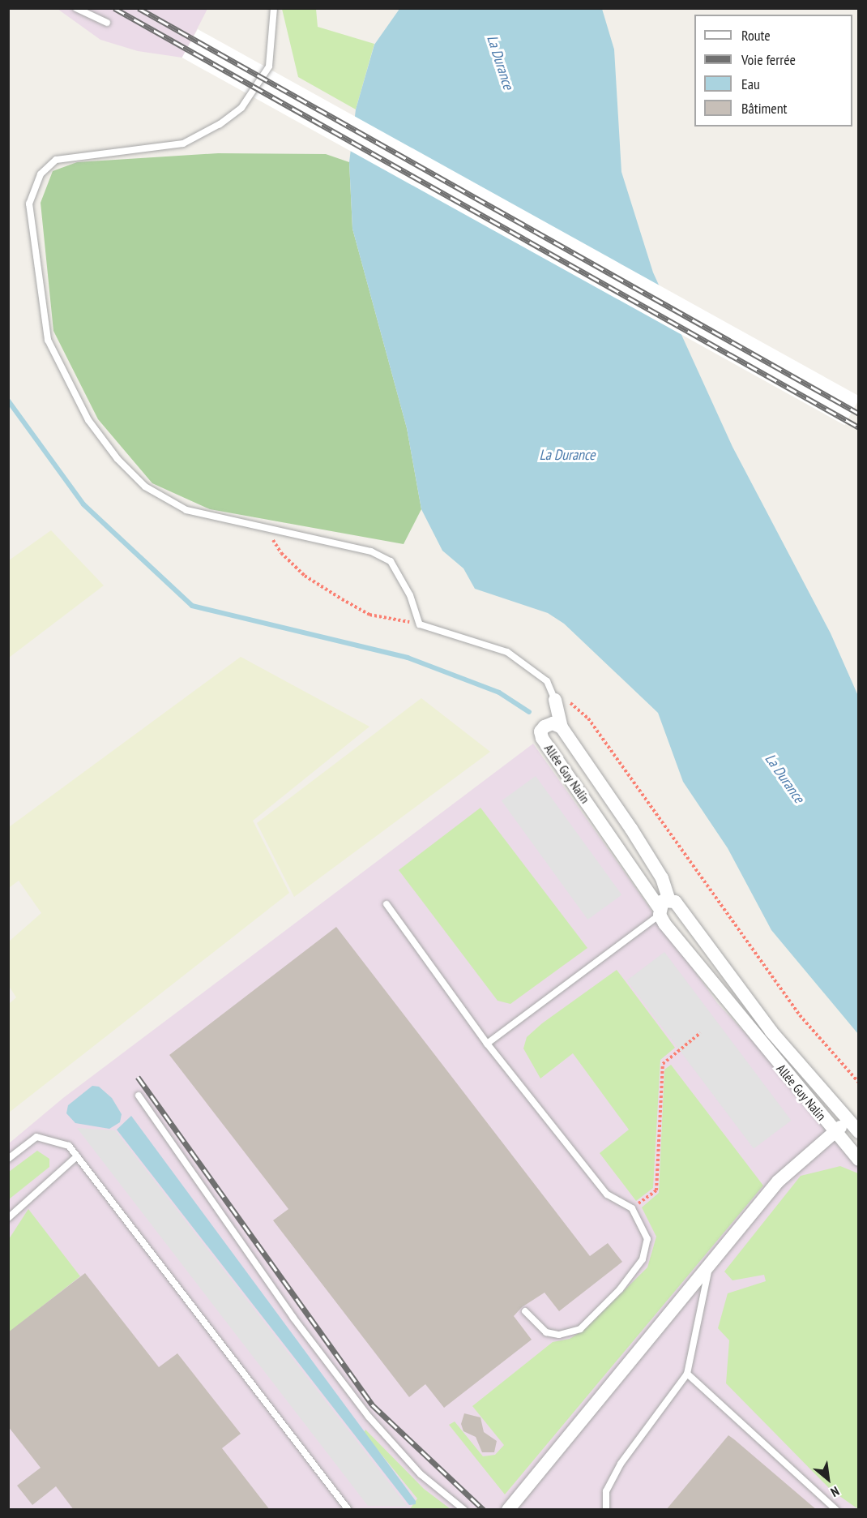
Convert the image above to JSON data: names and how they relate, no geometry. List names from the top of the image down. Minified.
{"streets":{"street":["Allée Guy Nalin"]},"water":["La Durance"],"legend":["Route","Voie ferrée","Eau","Bâtiment"],"north":"bottom right"}
